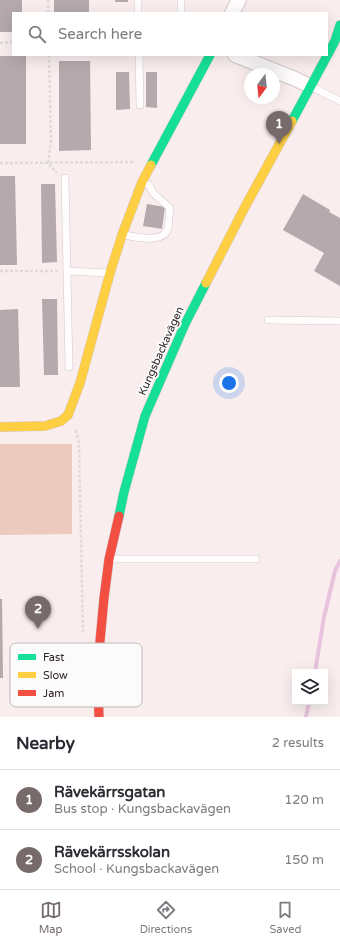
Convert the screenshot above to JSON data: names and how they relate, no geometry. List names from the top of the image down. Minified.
{"streets":{"street":["Kungsbackavägen"]},"legend":["Fast","Slow","Jam"],"north":"bottom","page":{"search":"Search here","pins":["1","2"],"heading":["Nearby","2 results"],"list":[{"mark":"1","name":"Rävekärrsgatan","note":"Bus stop · Kungsbackavägen","value":"120 m"},{"mark":"2","name":"Rävekärrsskolan","note":"School · Kungsbackavägen","value":"150 m"}],"nav":["Map","Directions","Saved"]}}
